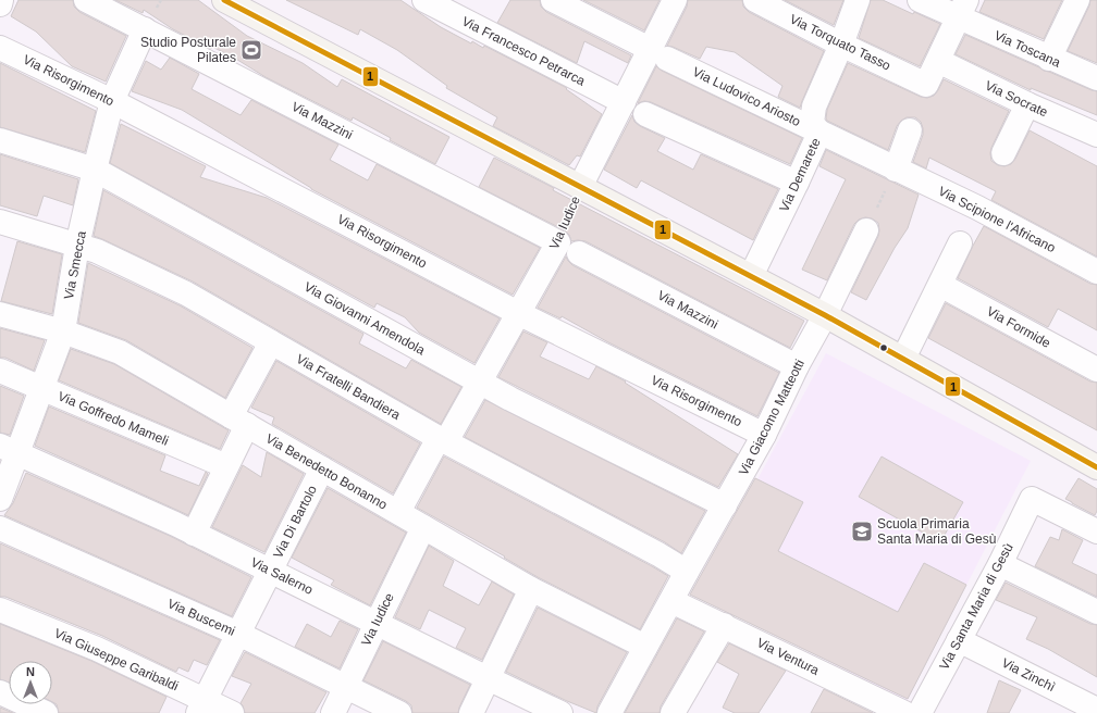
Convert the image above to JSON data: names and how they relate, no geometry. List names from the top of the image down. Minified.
{"streets":{"street":["Via Torquato Tasso","Via Toscana","Via Francesco Petrarca","Via Risorgimento","Via Ludovico Ariosto","Via Socrate","Via Mazzini","Via Demarete","Via Scipione l'Africano","Via Iudice","Via Smecca","Via Giovanni Amendola","Via Formide","Via Fratelli Bandiera","Via Giacomo Matteotti","Via Goffredo Mameli","Via Benedetto Bonanno","Via Di Bartolo","Via Salerno","Via Santa Maria di Gesù","Via Buscemi","Via Ventura","Via Giuseppe Garibaldi","Via Zinchì"]},"crossings":[["Via Torquato Tasso","Via Socrate"],["Via Torquato Tasso","Via Demarete"],["Via Francesco Petrarca","Via Iudice"],["Via Risorgimento","Via Iudice"],["Via Risorgimento","Via Smecca"],["Via Risorgimento","Via Giacomo Matteotti"],["Via Ludovico Ariosto","Via Demarete"],["Via Ludovico Ariosto","Via Scipione l'Africano"],["Via Ludovico Ariosto","Via Iudice"],["Via Mazzini","Via Iudice"],["Via Mazzini","Via Smecca"],["Via Mazzini","Via Giacomo Matteotti"],["Via Iudice","Via Giovanni Amendola"],["Via Iudice","Via Fratelli Bandiera"],["Via Iudice","Via Benedetto Bonanno"],["Via Iudice","Via Salerno"],["Via Iudice","Via Buscemi"],["Via Smecca","Via Giovanni Amendola"],["Via Smecca","Via Fratelli Bandiera"],["Via Smecca","Via Goffredo Mameli"],["Via Smecca","Via Benedetto Bonanno"],["Via Smecca","Via Salerno"],["Via Giovanni Amendola","Via Giacomo Matteotti"],["Via Fratelli Bandiera","Via Giacomo Matteotti"],["Via Giacomo Matteotti","Via Ventura"],["Via Benedetto Bonanno","Via Di Bartolo"],["Via Di Bartolo","Via Salerno"],["Via Di Bartolo","Via Buscemi"],["Via Di Bartolo","Via Giuseppe Garibaldi"],["Via Santa Maria di Gesù","Via Zinchì"]],"places":{"sports":["Studio Posturale Pilates"],"school or university":["Scuola Primaria Santa Maria di Gesù"]},"lines":["transit line 1"],"north":"top"}
